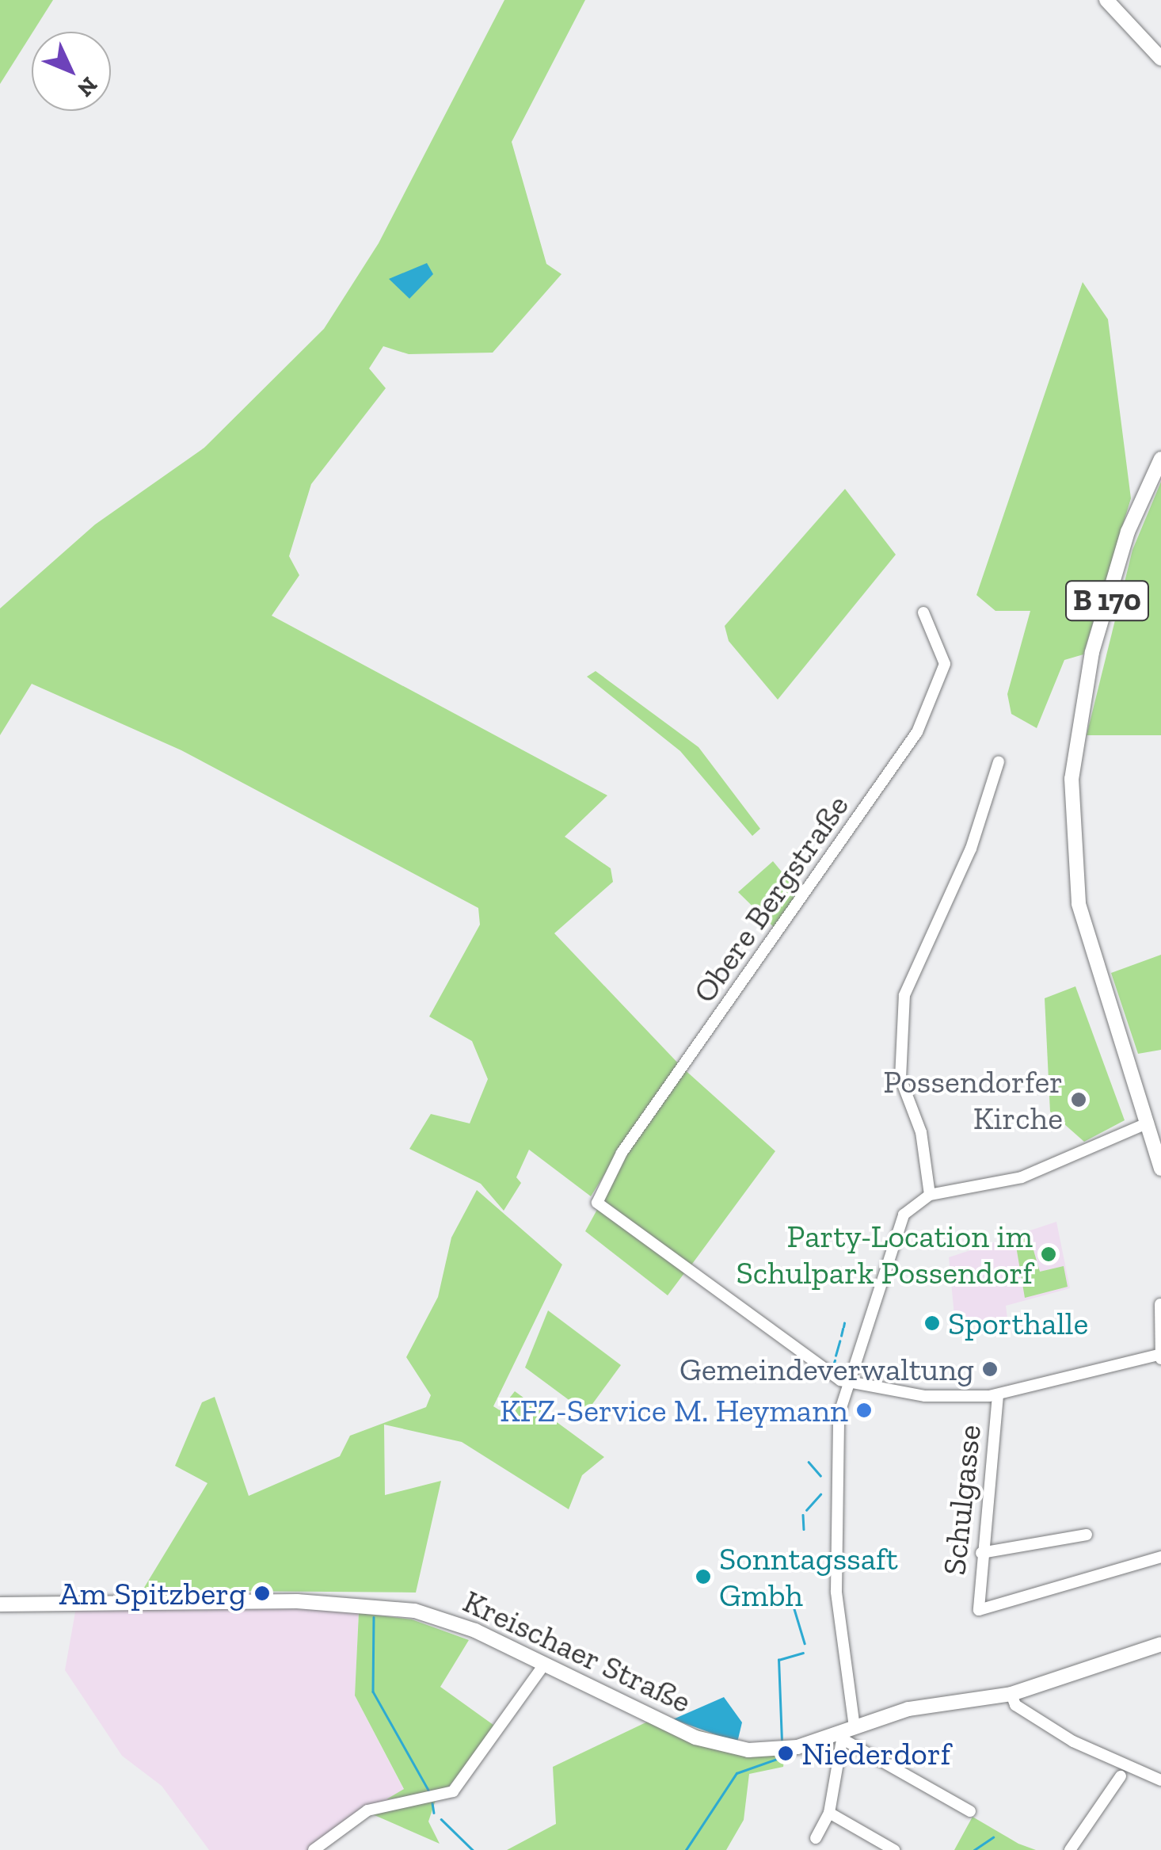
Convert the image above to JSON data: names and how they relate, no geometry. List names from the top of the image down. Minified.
{"streets":{"main road":["B 170","Kreischaer Straße"],"street":["Obere Bergstraße","Schulgasse"]},"places":["Possendorfer Kirche","Party-Location im Schulpark Possendorf","Sporthalle","Gemeindeverwaltung","KFZ-Service M. Heymann","Sonntagssaft Gmbh","Am Spitzberg","Niederdorf"],"north":"bottom right"}
